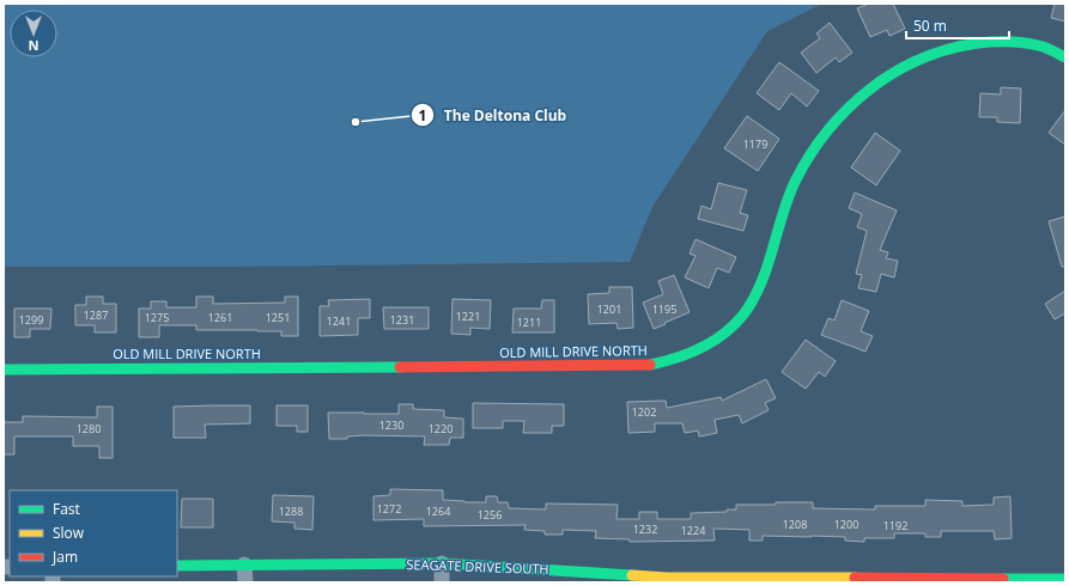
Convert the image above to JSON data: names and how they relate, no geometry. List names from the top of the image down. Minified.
{"streets":{"street":["OLD MILL DRIVE NORTH","SEAGATE DRIVE SOUTH"]},"places":["The Deltona Club"],"house_numbers":["1179","1201","1195","1287","1221","1275","1261","1251","1299","1231","1241","1211","1202","1230","1280","1220","1272","1288","1264","1256","1208","1200","1192","1232","1224"],"legend":["Fast","Slow","Jam"],"scale_bar":"50 m","north":"bottom"}
